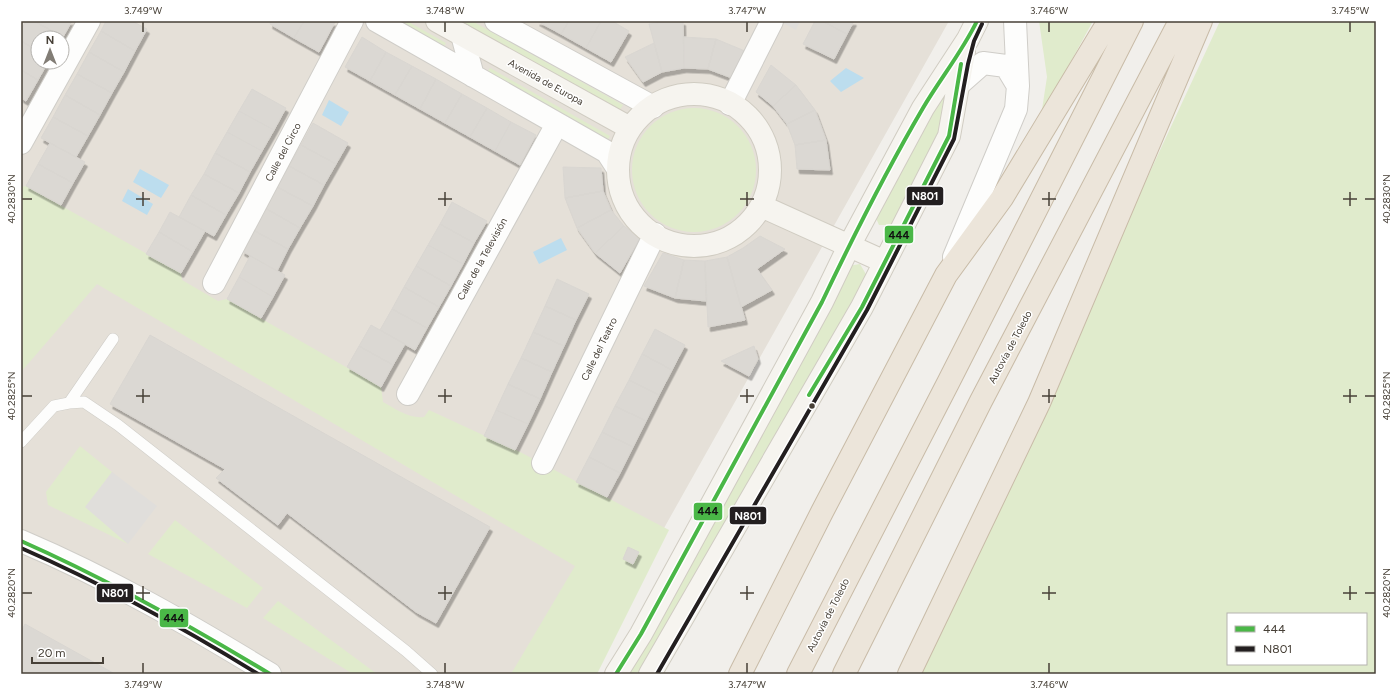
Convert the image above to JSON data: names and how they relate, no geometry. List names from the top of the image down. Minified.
{"streets":{"highway":["Autovía de Toledo"],"street":["Avenida de Europa","Calle del Circo","Calle de la Televisión","Calle del Teatro"]},"lines":["transit line 444","transit line N801"],"legend":["444","N801"],"scale_bar":"20 m","north":"top","coordinates":["3.749°W","3.748°W","3.747°W","3.746°W","3.745°W","40.2830°N","40.2825°N","40.2820°N"]}
